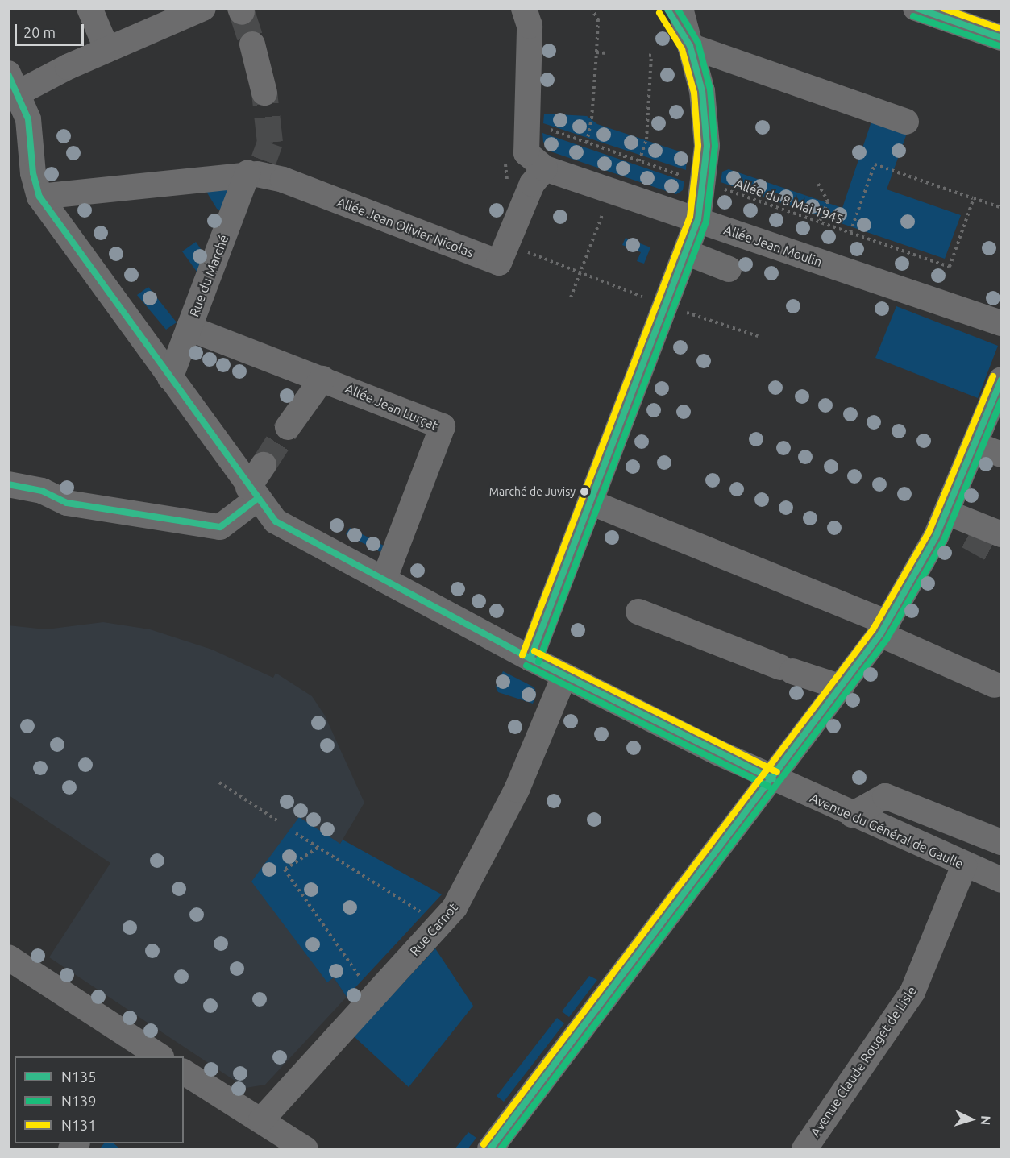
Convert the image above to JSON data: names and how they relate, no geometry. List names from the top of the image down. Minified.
{"streets":{"street":["Allée Jean Olivier Nicolas","Allée Jean Moulin","Rue du Marché","Allée Jean Lurçat","Avenue du Général de Gaulle","Rue Carnot","Avenue Claude Rouget de Lisle"],"path":["Allée du 8 Mai 1945"]},"crossings":[["Allée Jean Olivier Nicolas","Allée Jean Moulin"],["Allée Jean Olivier Nicolas","Rue du Marché"],["Allée Jean Olivier Nicolas","Avenue du Général de Gaulle"],["Rue du Marché","Allée Jean Lurçat"],["Rue du Marché","Avenue du Général de Gaulle"],["Allée Jean Lurçat","Avenue du Général de Gaulle"],["Avenue du Général de Gaulle","Rue Carnot"],["Avenue du Général de Gaulle","Avenue Claude Rouget de Lisle"]],"places":["Marché de Juvisy"],"lines":["transit line N135","transit line N139","transit line N131"],"legend":["N135","N139","N131"],"scale_bar":"20 m","north":"right"}
